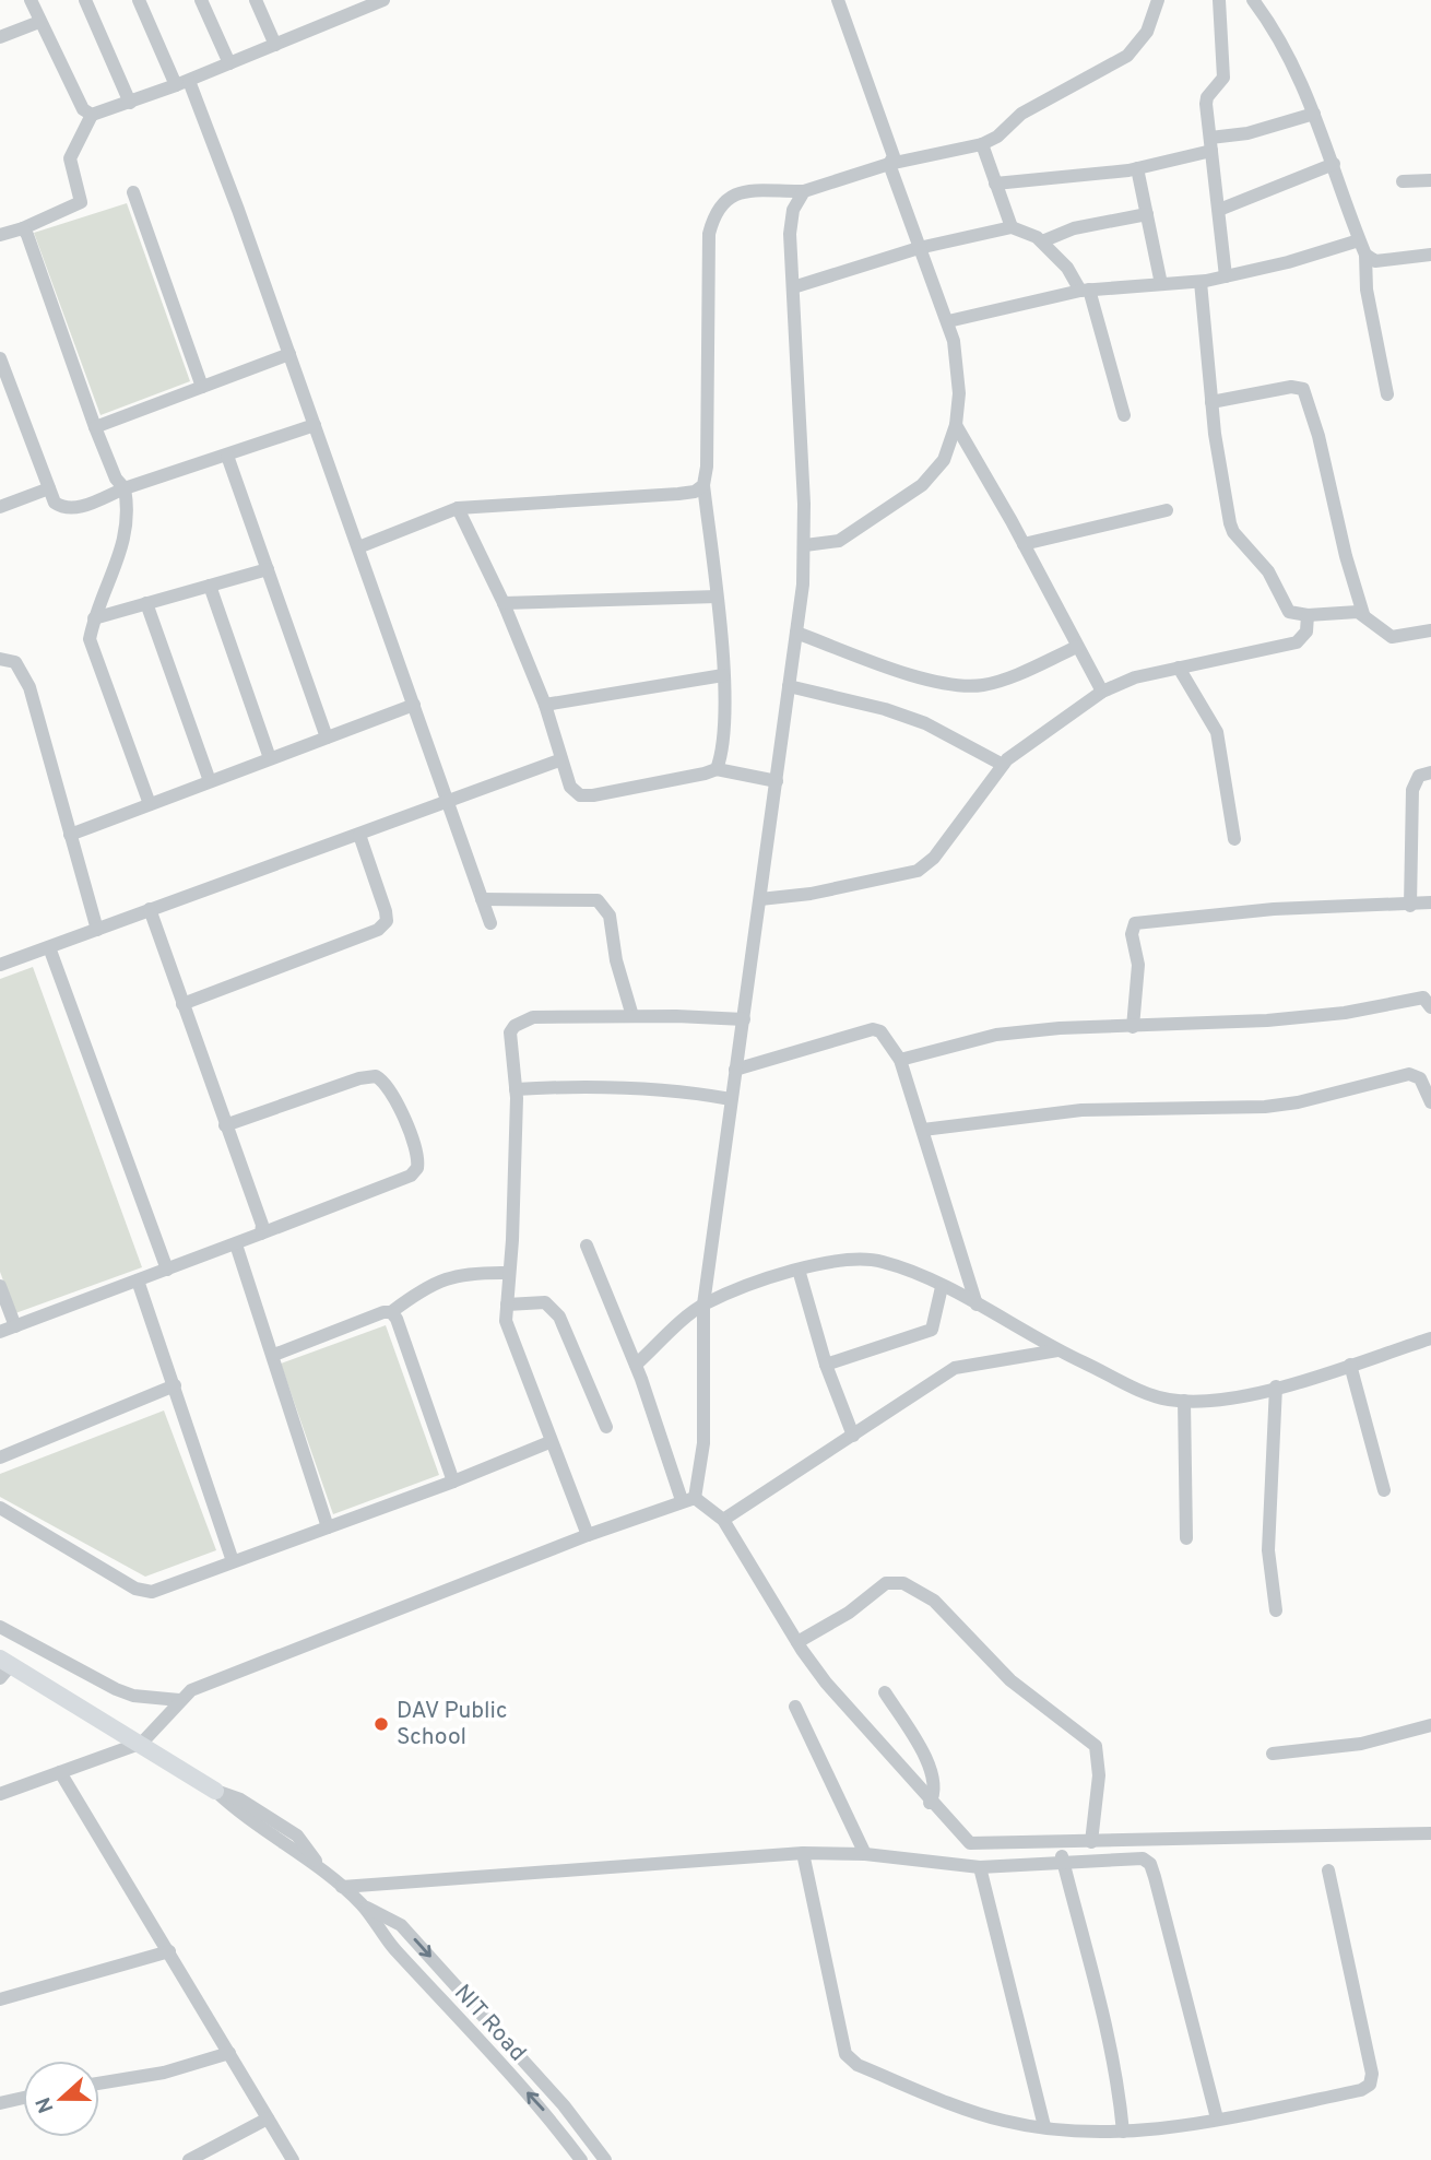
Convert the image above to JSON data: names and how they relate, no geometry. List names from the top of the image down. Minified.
{"streets":{"main road":["NIT Road"]},"places":["DAV Public School"],"north":"left"}
